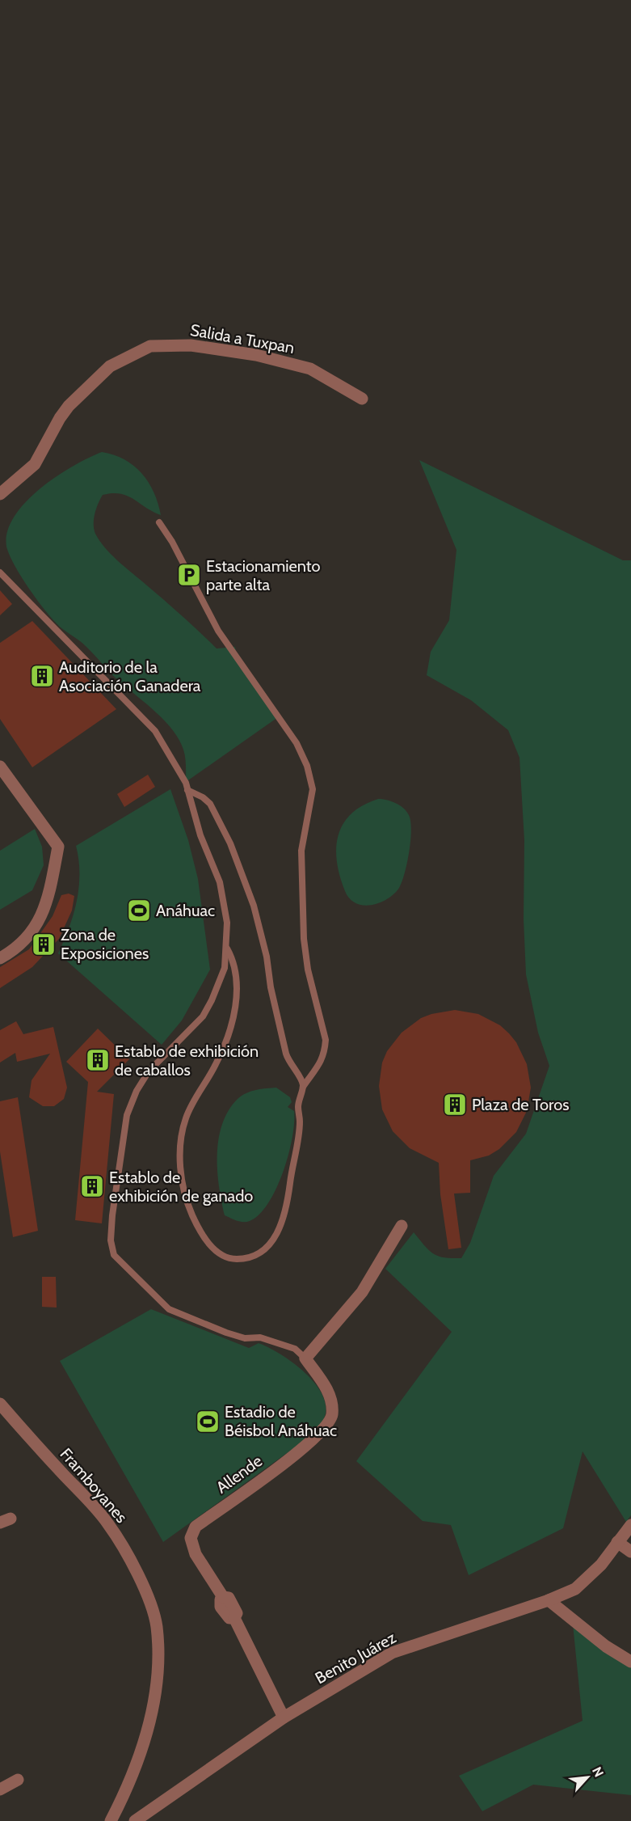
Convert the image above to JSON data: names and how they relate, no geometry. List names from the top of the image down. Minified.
{"streets":{"street":["Salida a Tuxpan","Allende","Framboyanes","Benito Juárez"]},"crossings":[["Allende","Benito Juárez"]],"places":{"parking":["Estacionamiento parte alta"],"building":["Auditorio de la Asociación Ganadera","Zona de Exposiciones","Establo de exhibición de caballos","Plaza de Toros","Establo de exhibición de ganado"],"sports":["Anáhuac","Estadio de Béisbol Anáhuac"]},"north":"top right"}
